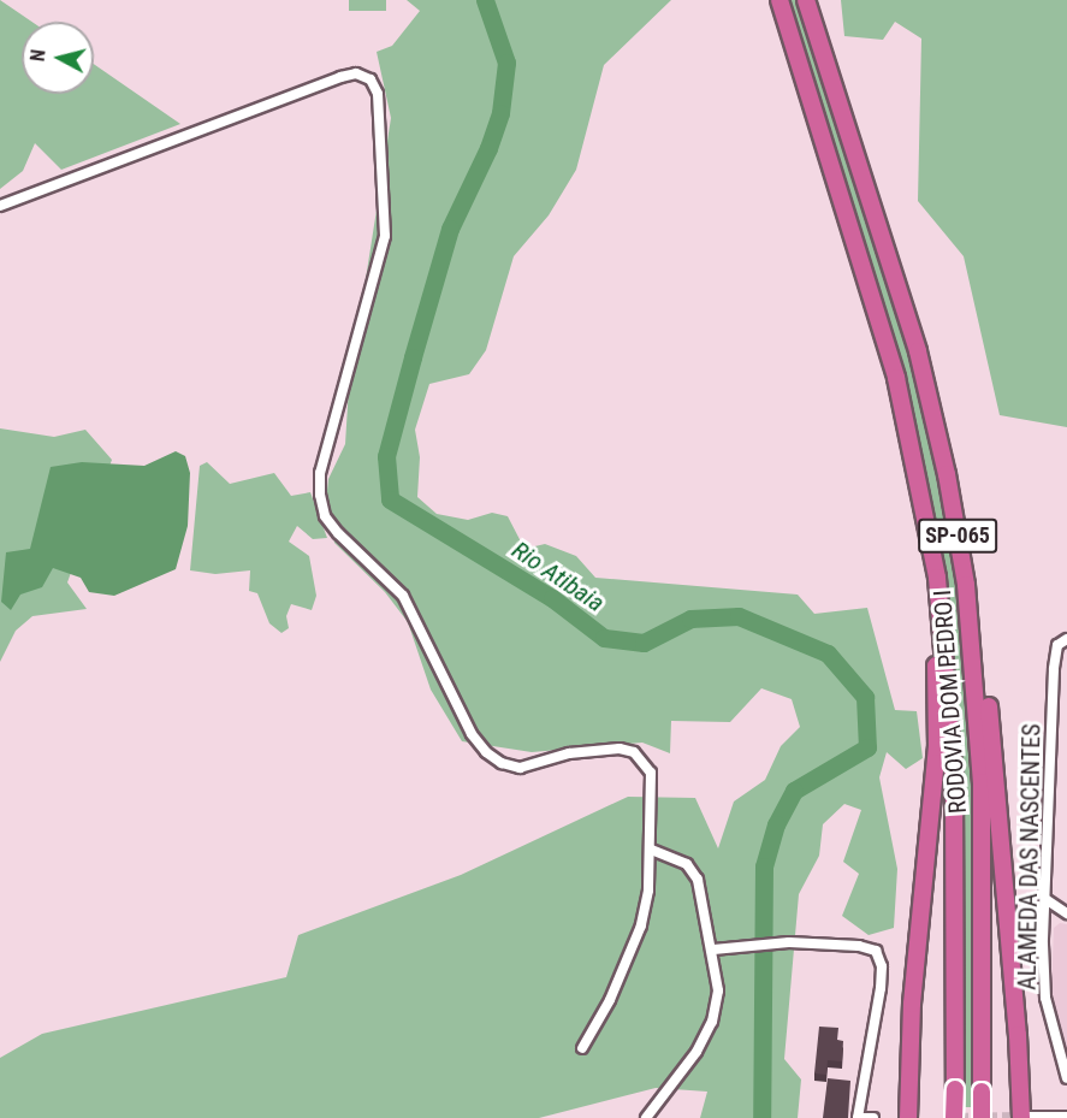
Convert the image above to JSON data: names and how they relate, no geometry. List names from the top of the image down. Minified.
{"streets":{"highway":["SP-065","RODOVIA DOM PEDRO I"],"street":["ALAMEDA DAS NASCENTES"]},"water":["Rio Atibaia"],"north":"left"}
